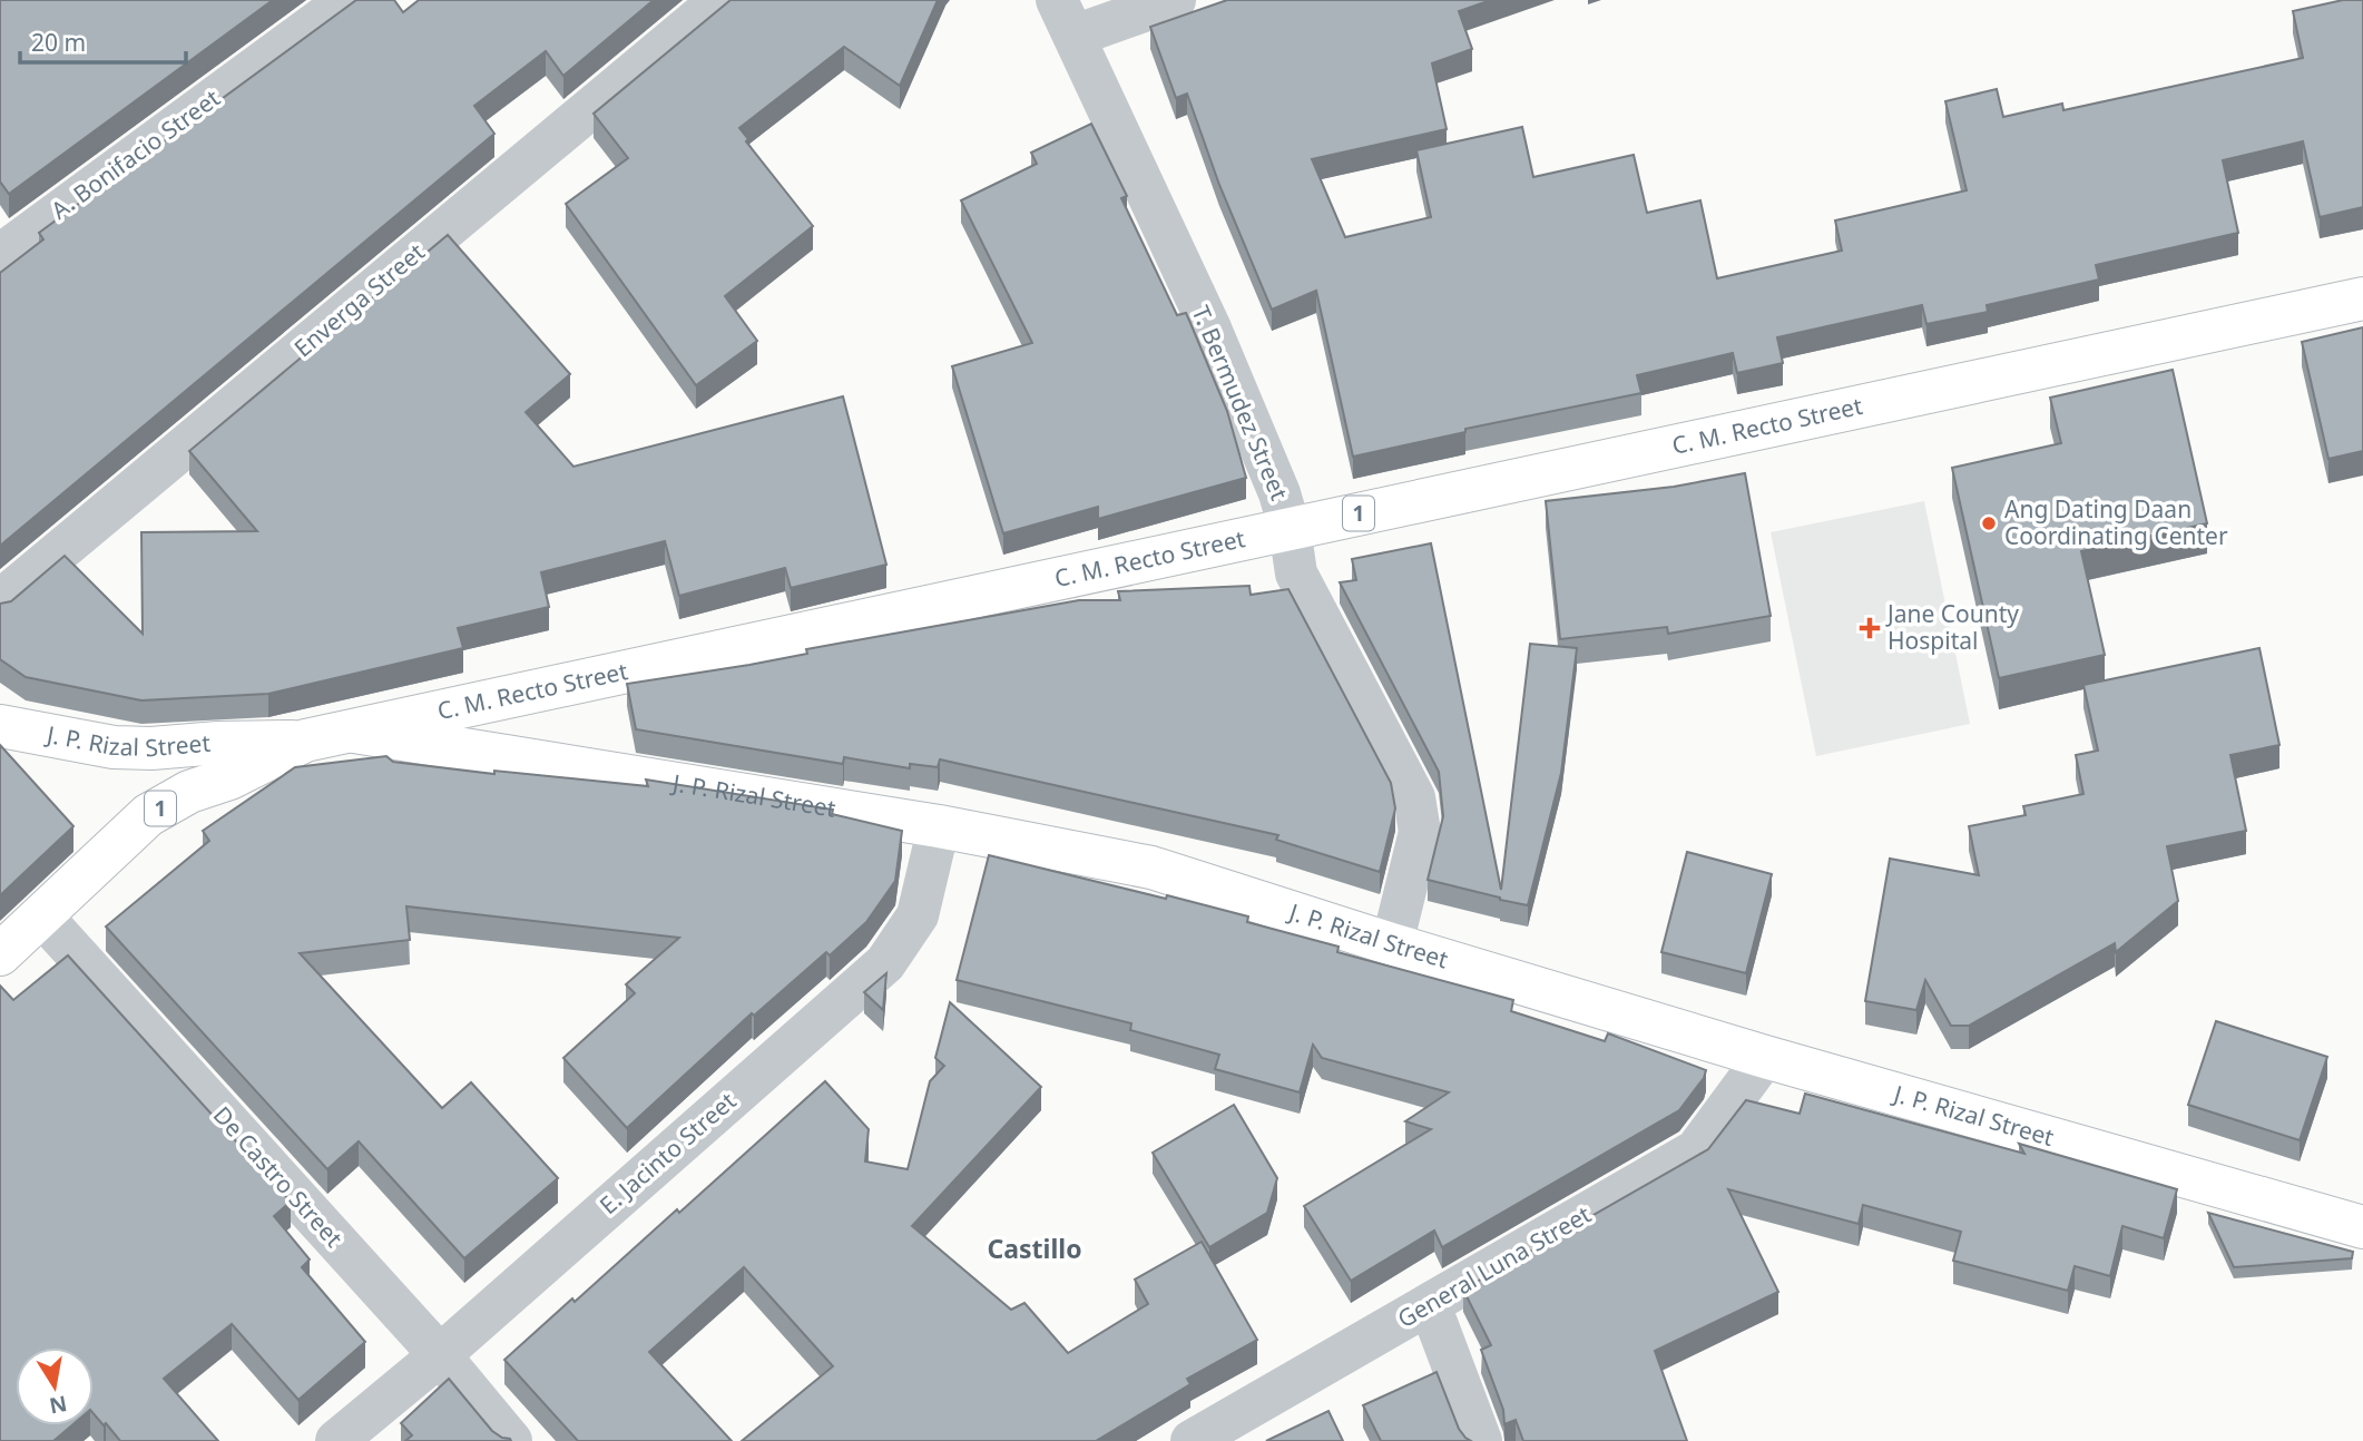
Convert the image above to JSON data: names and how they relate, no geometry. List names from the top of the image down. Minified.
{"streets":{"main road":["C. M. Recto Street","1","J. P. Rizal Street"],"street":["A. Bonifacio Street","Enverga Street","T. Bermudez Street","E. Jacinto Street","De Castro Street","General Luna Street"]},"crossings":[["T. Bermudez Street","C. M. Recto Street"],["T. Bermudez Street","J. P. Rizal Street"],["C. M. Recto Street","J. P. Rizal Street"],["C. M. Recto Street","De Castro Street"],["J. P. Rizal Street","E. Jacinto Street"],["J. P. Rizal Street","General Luna Street"],["E. Jacinto Street","De Castro Street"]],"districts":["Castillo"],"places":{"other":["Ang Dating Daan Coordinating Center"],"health":["Jane County Hospital"]},"scale_bar":"20 m","north":"bottom"}
